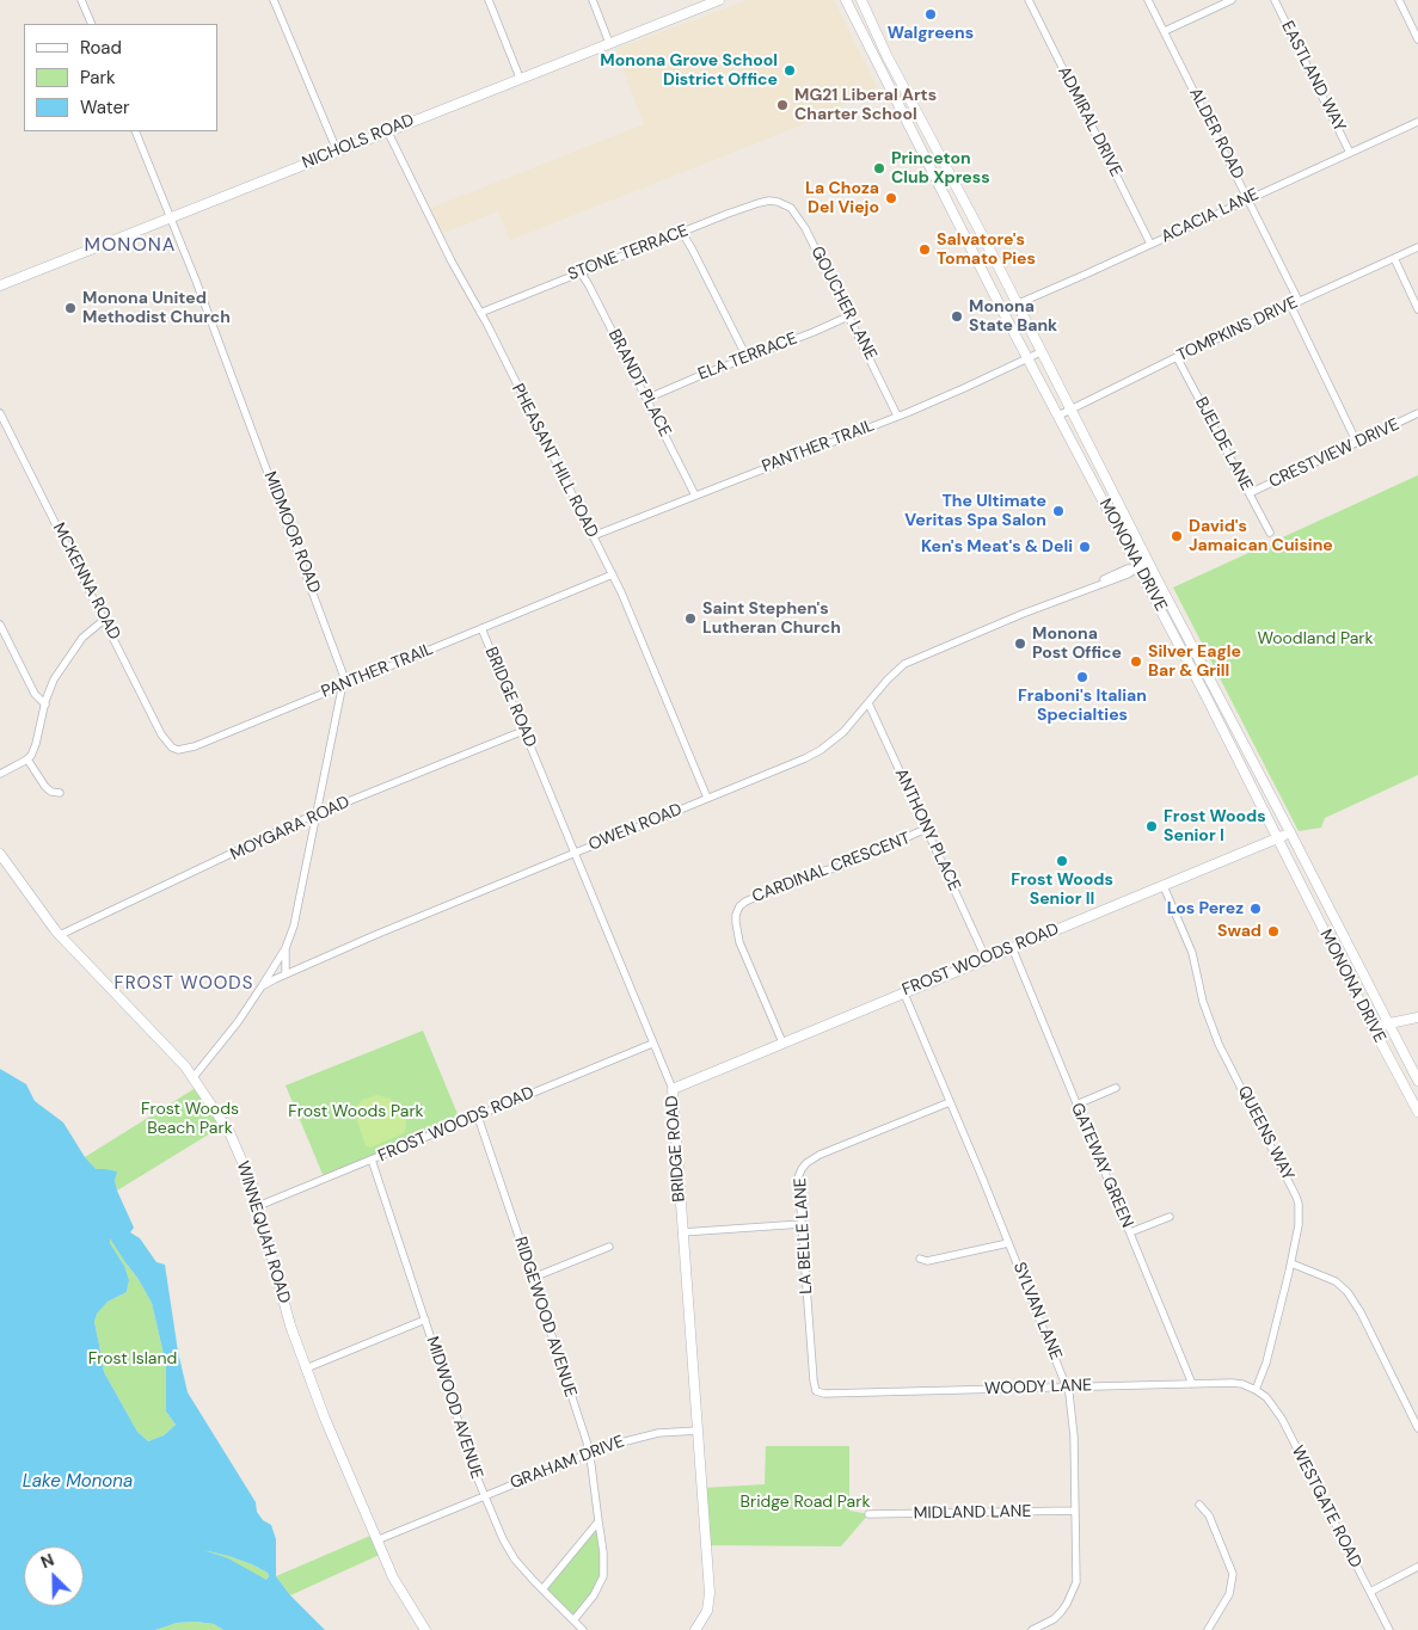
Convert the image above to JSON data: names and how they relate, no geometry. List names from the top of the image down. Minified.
{"streets":{"street":["EASTLAND WAY","ADMIRAL DRIVE","ALDER ROAD","NICHOLS ROAD","ACACIA LANE","STONE TERRACE","GOUCHER LANE","TOMPKINS DRIVE","ELA TERRACE","BRANDT PLACE","BJELDE LANE","PANTHER TRAIL","CRESTVIEW DRIVE","PHEASANT HILL ROAD","MIDMOOR ROAD","MONONA DRIVE","MCKENNA ROAD","BRIDGE ROAD","OWEN ROAD","MOYGARA ROAD","ANTHONY PLACE","CARDINAL CRESCENT","FROST WOODS ROAD","QUEENS WAY","GATEWAY GREEN","WINNEQUAH ROAD","LA BELLE LANE","SYLVAN LANE","RIDGEWOOD AVENUE","WOODY LANE","MIDWOOD AVENUE","GRAHAM DRIVE","WESTGATE ROAD","MIDLAND LANE"]},"crossings":[["EASTLAND WAY","ACACIA LANE"],["ADMIRAL DRIVE","ACACIA LANE"],["ALDER ROAD","ACACIA LANE"],["ALDER ROAD","TOMPKINS DRIVE"],["NICHOLS ROAD","PHEASANT HILL ROAD"],["NICHOLS ROAD","MIDMOOR ROAD"],["ACACIA LANE","MONONA DRIVE"],["STONE TERRACE","GOUCHER LANE"],["STONE TERRACE","BRANDT PLACE"],["STONE TERRACE","PHEASANT HILL ROAD"],["GOUCHER LANE","ELA TERRACE"],["GOUCHER LANE","PANTHER TRAIL"],["TOMPKINS DRIVE","BJELDE LANE"],["TOMPKINS DRIVE","MONONA DRIVE"],["ELA TERRACE","BRANDT PLACE"],["BRANDT PLACE","PANTHER TRAIL"],["BJELDE LANE","CRESTVIEW DRIVE"],["PANTHER TRAIL","PHEASANT HILL ROAD"],["PANTHER TRAIL","MIDMOOR ROAD"],["PANTHER TRAIL","MONONA DRIVE"],["PANTHER TRAIL","MCKENNA ROAD"],["PANTHER TRAIL","BRIDGE ROAD"],["PHEASANT HILL ROAD","OWEN ROAD"],["MIDMOOR ROAD","OWEN ROAD"],["MIDMOOR ROAD","MOYGARA ROAD"],["MONONA DRIVE","OWEN ROAD"],["MONONA DRIVE","FROST WOODS ROAD"],["BRIDGE ROAD","OWEN ROAD"],["BRIDGE ROAD","MOYGARA ROAD"],["BRIDGE ROAD","FROST WOODS ROAD"],["BRIDGE ROAD","GRAHAM DRIVE"],["OWEN ROAD","ANTHONY PLACE"],["OWEN ROAD","WINNEQUAH ROAD"],["MOYGARA ROAD","WINNEQUAH ROAD"],["ANTHONY PLACE","CARDINAL CRESCENT"],["ANTHONY PLACE","FROST WOODS ROAD"],["CARDINAL CRESCENT","FROST WOODS ROAD"],["FROST WOODS ROAD","QUEENS WAY"],["FROST WOODS ROAD","GATEWAY GREEN"],["FROST WOODS ROAD","WINNEQUAH ROAD"],["FROST WOODS ROAD","SYLVAN LANE"],["FROST WOODS ROAD","RIDGEWOOD AVENUE"],["FROST WOODS ROAD","MIDWOOD AVENUE"],["QUEENS WAY","WOODY LANE"],["QUEENS WAY","WESTGATE ROAD"],["GATEWAY GREEN","WOODY LANE"],["WINNEQUAH ROAD","GRAHAM DRIVE"],["LA BELLE LANE","SYLVAN LANE"],["LA BELLE LANE","WOODY LANE"],["SYLVAN LANE","WOODY LANE"],["SYLVAN LANE","MIDLAND LANE"],["RIDGEWOOD AVENUE","MIDWOOD AVENUE"],["RIDGEWOOD AVENUE","GRAHAM DRIVE"],["WOODY LANE","WESTGATE ROAD"],["MIDWOOD AVENUE","GRAHAM DRIVE"]],"districts":["MONONA","FROST WOODS"],"water":["Lake Monona"],"parks":["Woodland Park","Frost Woods Beach Park","Frost Woods Park","Frost Island","Bridge Road Park"],"places":["Walgreens","Monona Grove School District Office","MG21 Liberal Arts Charter School","Princeton Club Xpress","La Choza Del Viejo","Salvatore's Tomato Pies","Monona United Methodist Church","Monona State Bank","The Ultimate Veritas Spa Salon","David's Jamaican Cuisine","Ken's Meat's & Deli","Saint Stephen's Lutheran Church","Monona Post Office","Silver Eagle Bar & Grill","Fraboni's Italian Specialties","Frost Woods Senior I","Frost Woods Senior II","Los Perez","Swad"],"legend":["Road","Park","Water"],"north":"top left"}
